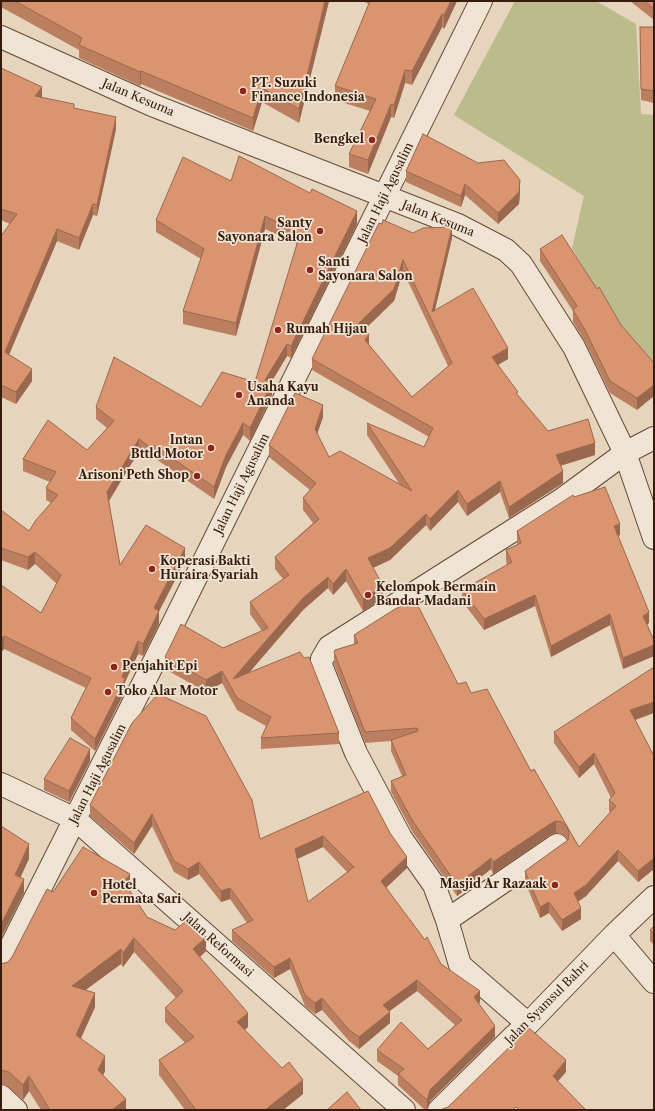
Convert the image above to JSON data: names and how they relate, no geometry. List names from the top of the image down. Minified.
{"streets":{"street":["Jalan Kesuma","Jalan Haji Agusalim","Jalan Reformasi","Jalan Syamsul Bahri"]},"crossings":[["Jalan Kesuma","Jalan Haji Agusalim"],["Jalan Haji Agusalim","Jalan Reformasi"]],"places":["PT. Suzuki Finance Indonesia","Bengkel","Santy Sayonara Salon","Santi Sayonara Salon","Rumah Hijau","Usaha Kayu Ananda","Intan Bttld Motor","Arisoni Peth Shop","Koperasi Bakti Huraira Syariah","Kelompok Bermain Bandar Madani","Penjahit Epi","Toko Alar Motor","Masjid Ar Razaak","Hotel Permata Sari"]}
